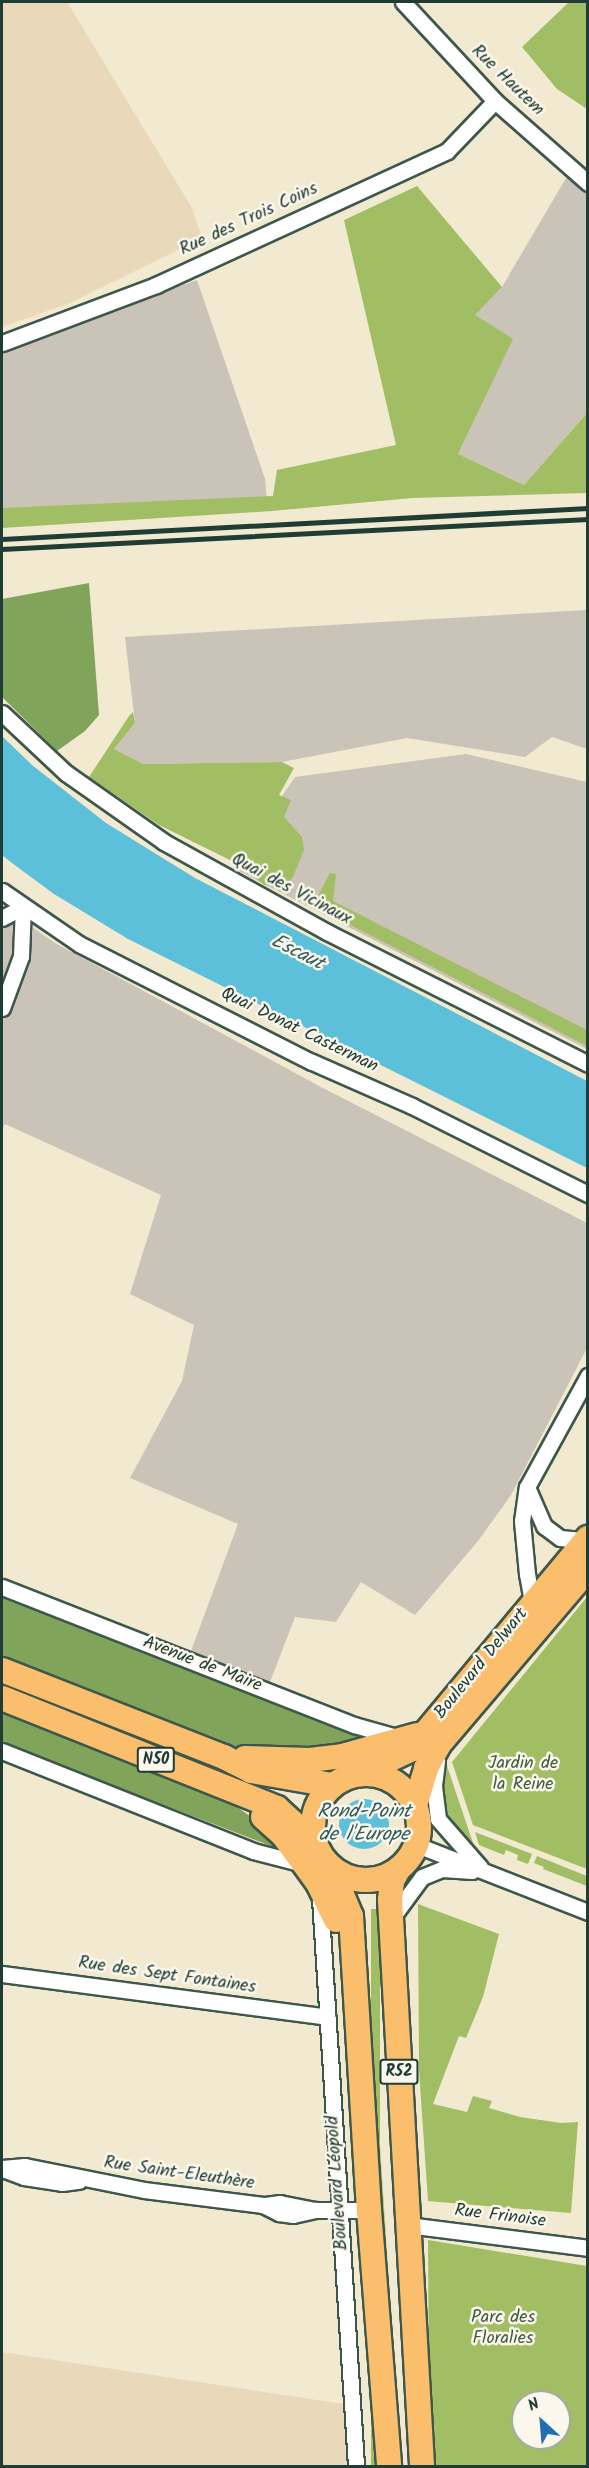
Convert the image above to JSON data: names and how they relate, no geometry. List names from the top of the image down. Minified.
{"streets":{"main road":["Boulevard Delwart","N50","R52","Boulevard Léopold"],"street":["Rue Hautem","Rue des Trois Coins","Quai des Vicinaux","Quai Donat Casterman","Avenue de Maire","Rue des Sept Fontaines","Rue Saint-Eleuthère","Rue Frinoise"]},"crossings":[["Rue Hautem","Rue des Trois Coins"],["Boulevard Delwart","N50"],["Boulevard Delwart","R52"],["Boulevard Delwart","Boulevard Léopold"],["N50","R52"],["N50","Boulevard Léopold"],["Rue des Sept Fontaines","Boulevard Léopold"],["R52","Boulevard Léopold"],["R52","Rue Frinoise"],["Rue Saint-Eleuthère","Boulevard Léopold"]],"water":["Escaut","Rond-Point de l'Europe"],"parks":["Jardin de la Reine","Parc des Floralies"],"north":"top left"}
